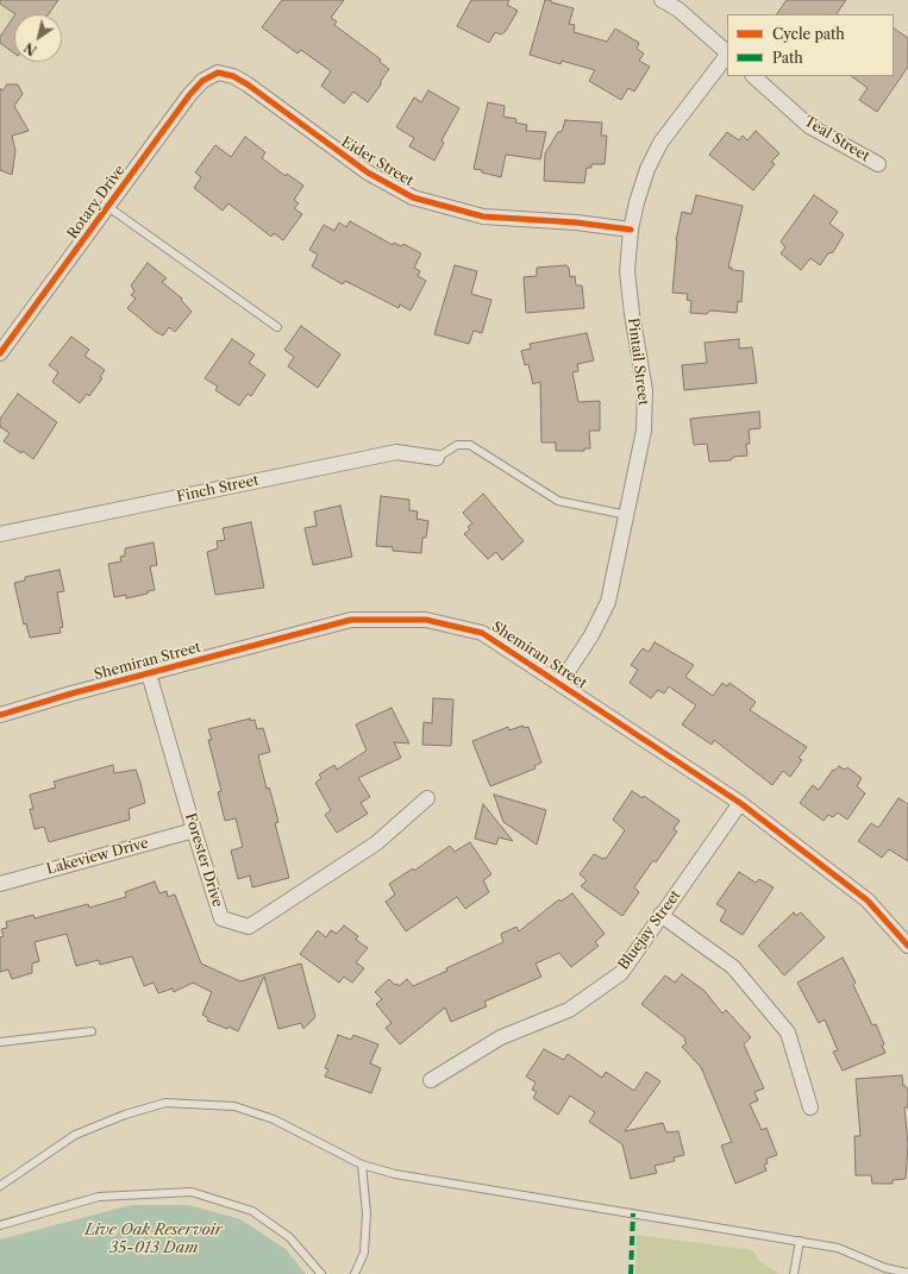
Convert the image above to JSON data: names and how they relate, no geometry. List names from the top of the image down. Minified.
{"streets":{"street":["Teal Street","Eider Street","Rotary Drive","Pintail Street","Finch Street","Shemiran Street","Lakeview Drive","Forester Drive","Bluejay Street"]},"crossings":[["Eider Street","Rotary Drive"],["Eider Street","Pintail Street"],["Pintail Street","Shemiran Street"],["Shemiran Street","Forester Drive"],["Shemiran Street","Bluejay Street"],["Lakeview Drive","Forester Drive"]],"water":["Live Oak Reservoir 35-013 Dam"],"legend":["Cycle path","Path"],"north":"bottom left"}
